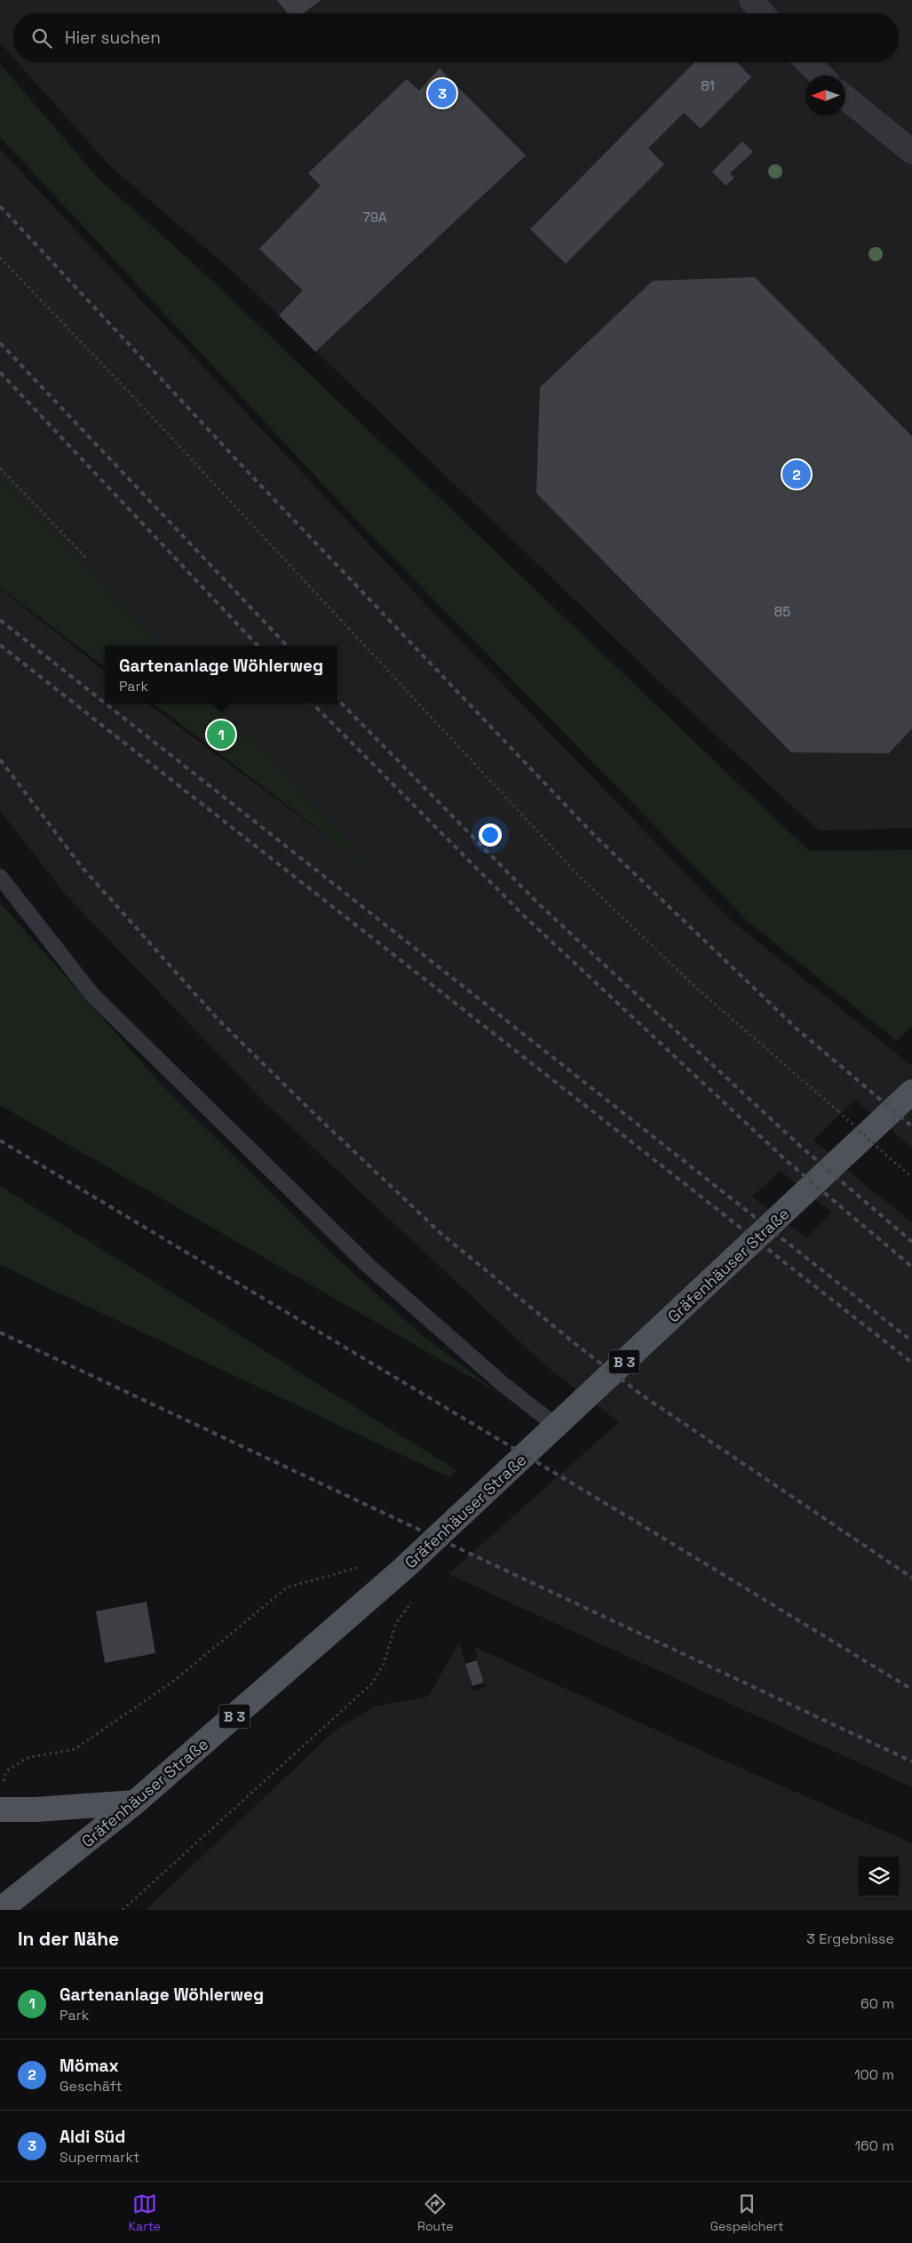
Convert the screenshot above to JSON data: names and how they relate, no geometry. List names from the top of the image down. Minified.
{"streets":{"main road":["Gräfenhäuser Straße","B 3"]},"house_numbers":["81","79A","85"],"north":"left","page":{"search":"Hier suchen","pins":["3","2","1"],"popup":["Gartenanlage Wöhlerweg","Park"],"heading":["In der Nähe","3 Ergebnisse"],"list":[{"mark":"1","name":"Gartenanlage Wöhlerweg","note":"Park","value":"60 m"},{"mark":"2","name":"Mömax","note":"Geschäft","value":"100 m"},{"mark":"3","name":"Aldi Süd","note":"Supermarkt","value":"160 m"}],"nav":["Karte","Route","Gespeichert"]}}
